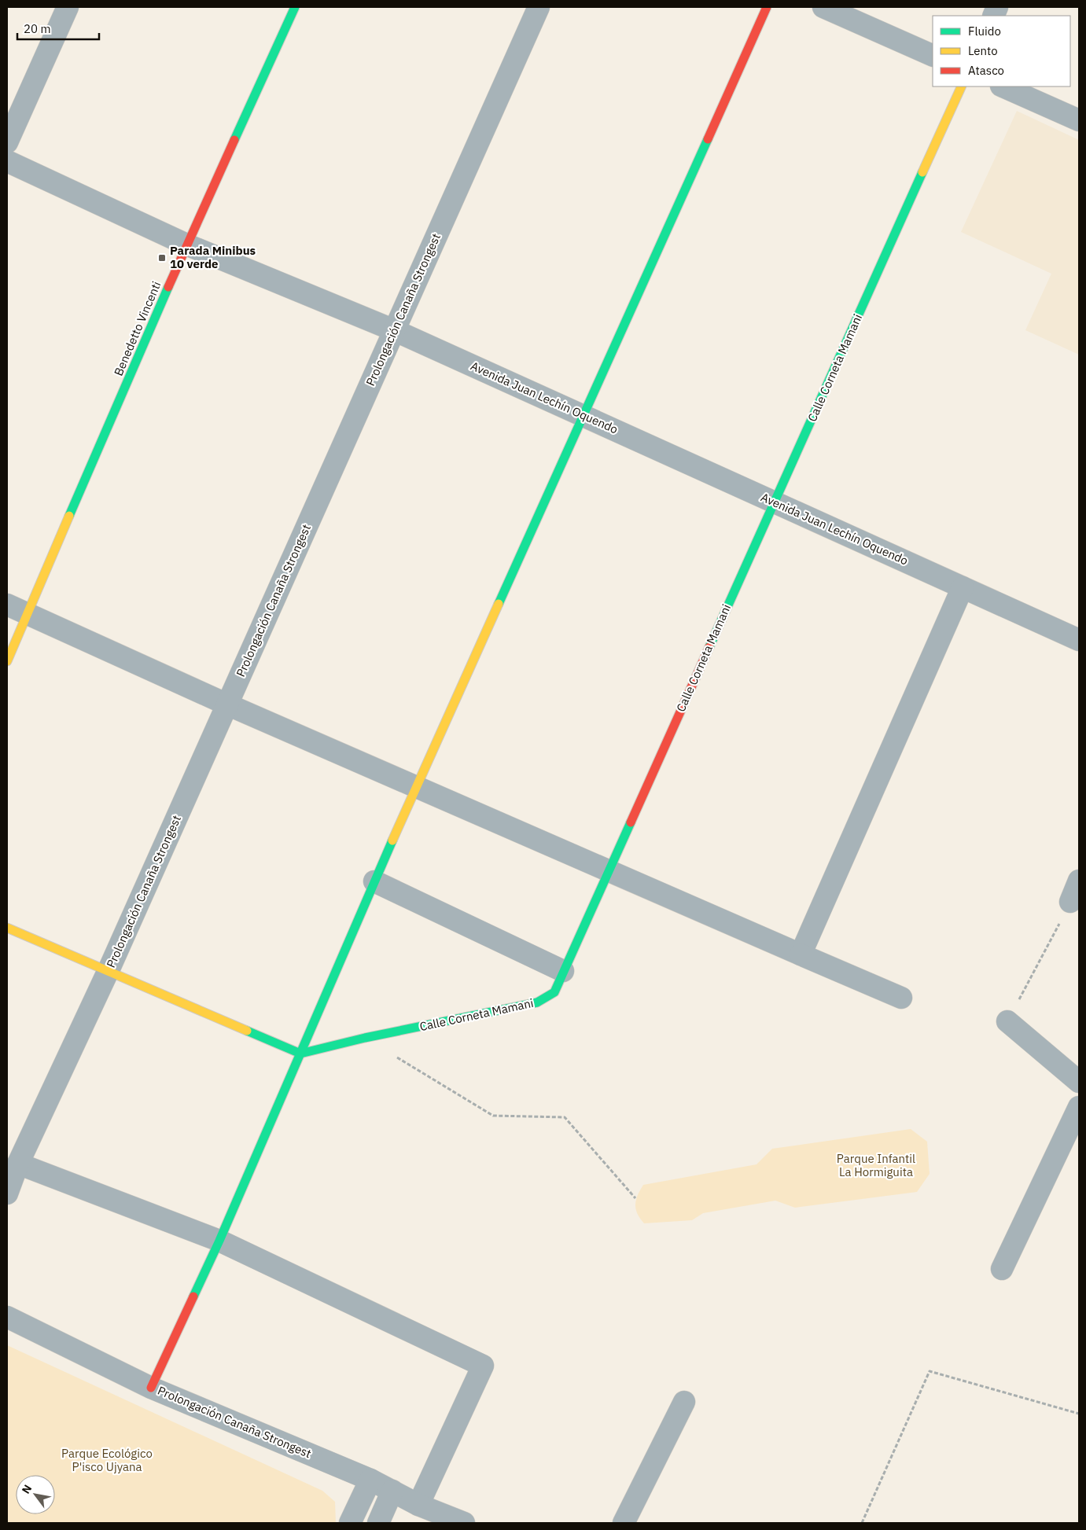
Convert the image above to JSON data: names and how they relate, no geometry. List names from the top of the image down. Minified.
{"streets":{"street":["Prolongación Canaña Strongest","Benedetto Vincenti","Calle Corneta Mamani","Avenida Juan Lechín Oquendo"]},"crossings":[["Prolongación Canaña Strongest","Avenida Juan Lechín Oquendo"],["Benedetto Vincenti","Avenida Juan Lechín Oquendo"],["Calle Corneta Mamani","Avenida Juan Lechín Oquendo"]],"parks":["Parque Infantil La Hormiguita","Parque Ecológico P'isco Ujyana"],"places":{"transit":["Parada Minibus 10 verde"]},"legend":["Fluido","Lento","Atasco"],"scale_bar":"20 m","north":"top left"}
